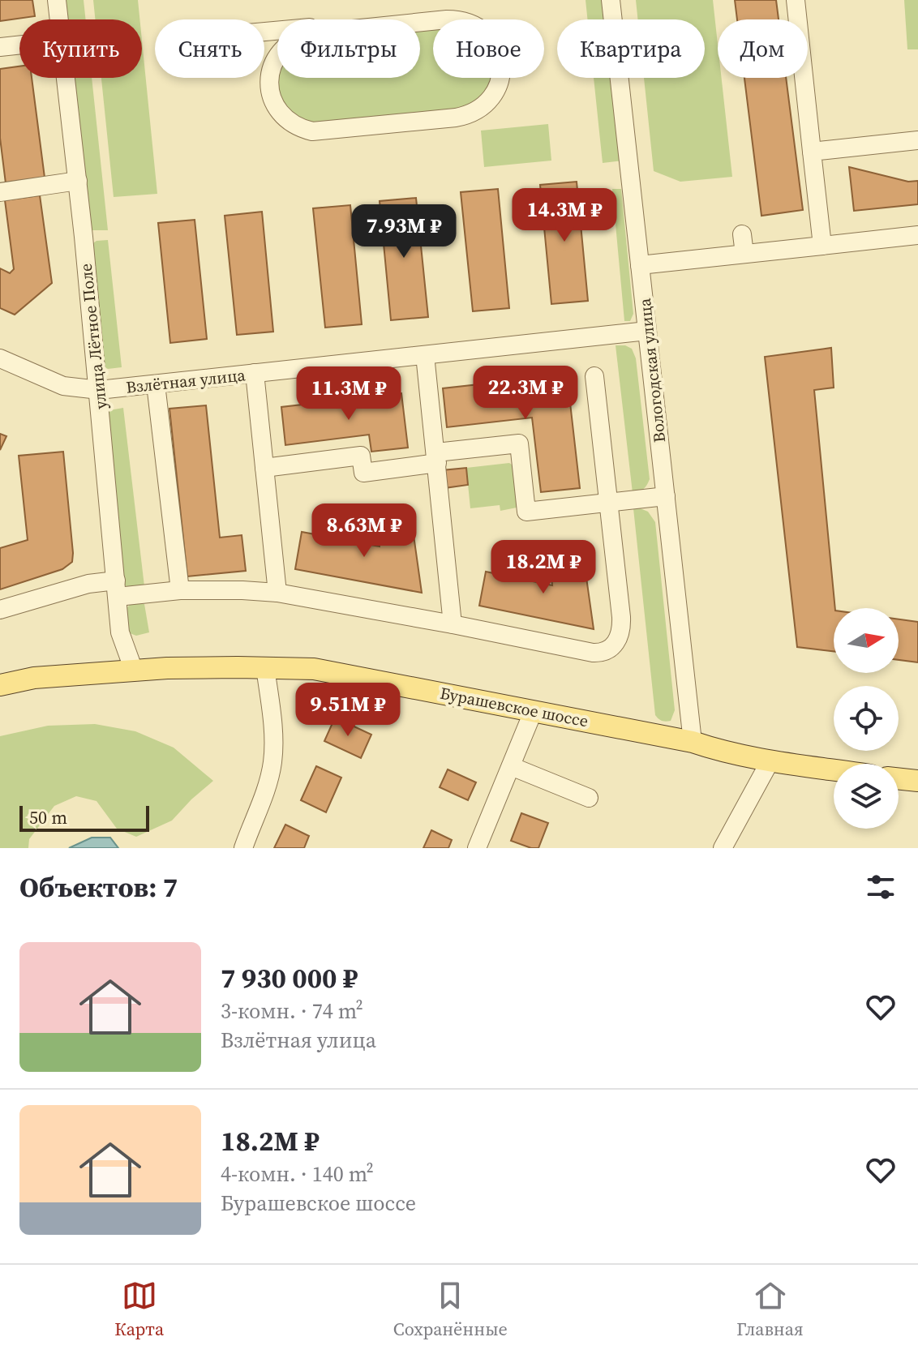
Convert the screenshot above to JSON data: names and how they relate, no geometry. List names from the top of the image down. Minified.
{"streets":{"main road":["Бурашевское шоссе"],"street":["улица Лётное Поле","Вологодская улица","Взлётная улица"]},"crossings":[["улица Лётное Поле","Взлётная улица"],["улица Лётное Поле","Бурашевское шоссе"],["Вологодская улица","Взлётная улица"],["Вологодская улица","Бурашевское шоссе"]],"scale_bar":"50 m","north":"right","page":{"chip":["Купить","Снять","Фильтры","Новое","Квартира","Дом"],"price":["14.3M ₽","7.93M ₽","22.3M ₽","11.3M ₽","8.63M ₽","18.2M ₽","9.51M ₽"],"scale":"50 m","heading":"Объектов: 7","list":[{"name":"7 930 000 ₽","note":"3-комн. · 74 m² · Взлётная улица"},{"name":"18.2M ₽","note":"4-комн. · 140 m² · Бурашевское шоссе"}],"tabs":["Карта","Сохранённые","Главная"]}}
